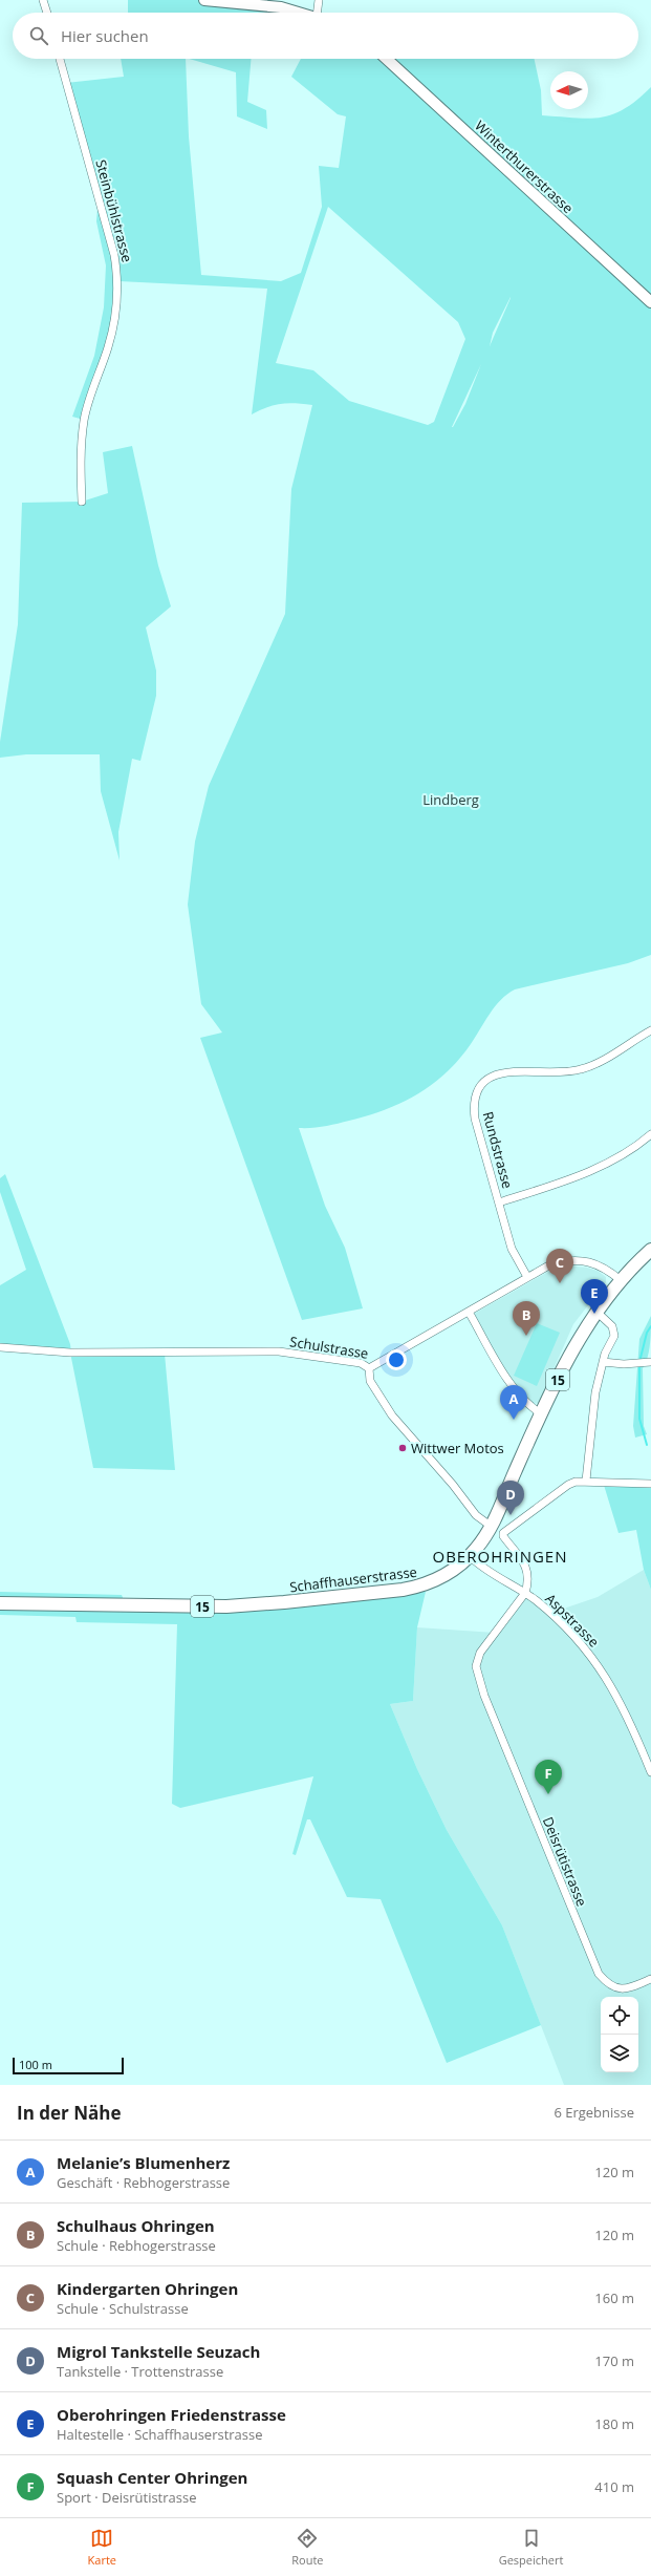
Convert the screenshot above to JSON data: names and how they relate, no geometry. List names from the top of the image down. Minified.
{"streets":{"main road":["Winterthurerstrasse","15","Schaffhauserstrasse"],"street":["Steinbühlstrasse","Rundstrasse","Schulstrasse","Aspstrasse","Deisrütistrasse"]},"crossings":[["Rundstrasse","Schulstrasse"],["Schulstrasse","Schaffhauserstrasse"],["Schaffhauserstrasse","Aspstrasse"],["Aspstrasse","Deisrütistrasse"]],"districts":["OBEROHRINGEN"],"parks":["Lindberg"],"places":["Wittwer Motos"],"scale_bar":"100 m","north":"left","page":{"search":"Hier suchen","pins":["C","E","B","A","D","F"],"scale":"100 m","heading":["In der Nähe","6 Ergebnisse"],"list":[{"mark":"A","name":"Melanie’s Blumenherz","note":"Geschäft · Rebhogerstrasse","value":"120 m"},{"mark":"B","name":"Schulhaus Ohringen","note":"Schule · Rebhogerstrasse","value":"120 m"},{"mark":"C","name":"Kindergarten Ohringen","note":"Schule · Schulstrasse","value":"160 m"},{"mark":"D","name":"Migrol Tankstelle Seuzach","note":"Tankstelle · Trottenstrasse","value":"170 m"},{"mark":"E","name":"Oberohringen Friedenstrasse","note":"Haltestelle · Schaffhauserstrasse","value":"180 m"},{"mark":"F","name":"Squash Center Ohringen","note":"Sport · Deisrütistrasse","value":"410 m"}],"nav":["Karte","Route","Gespeichert"]}}
